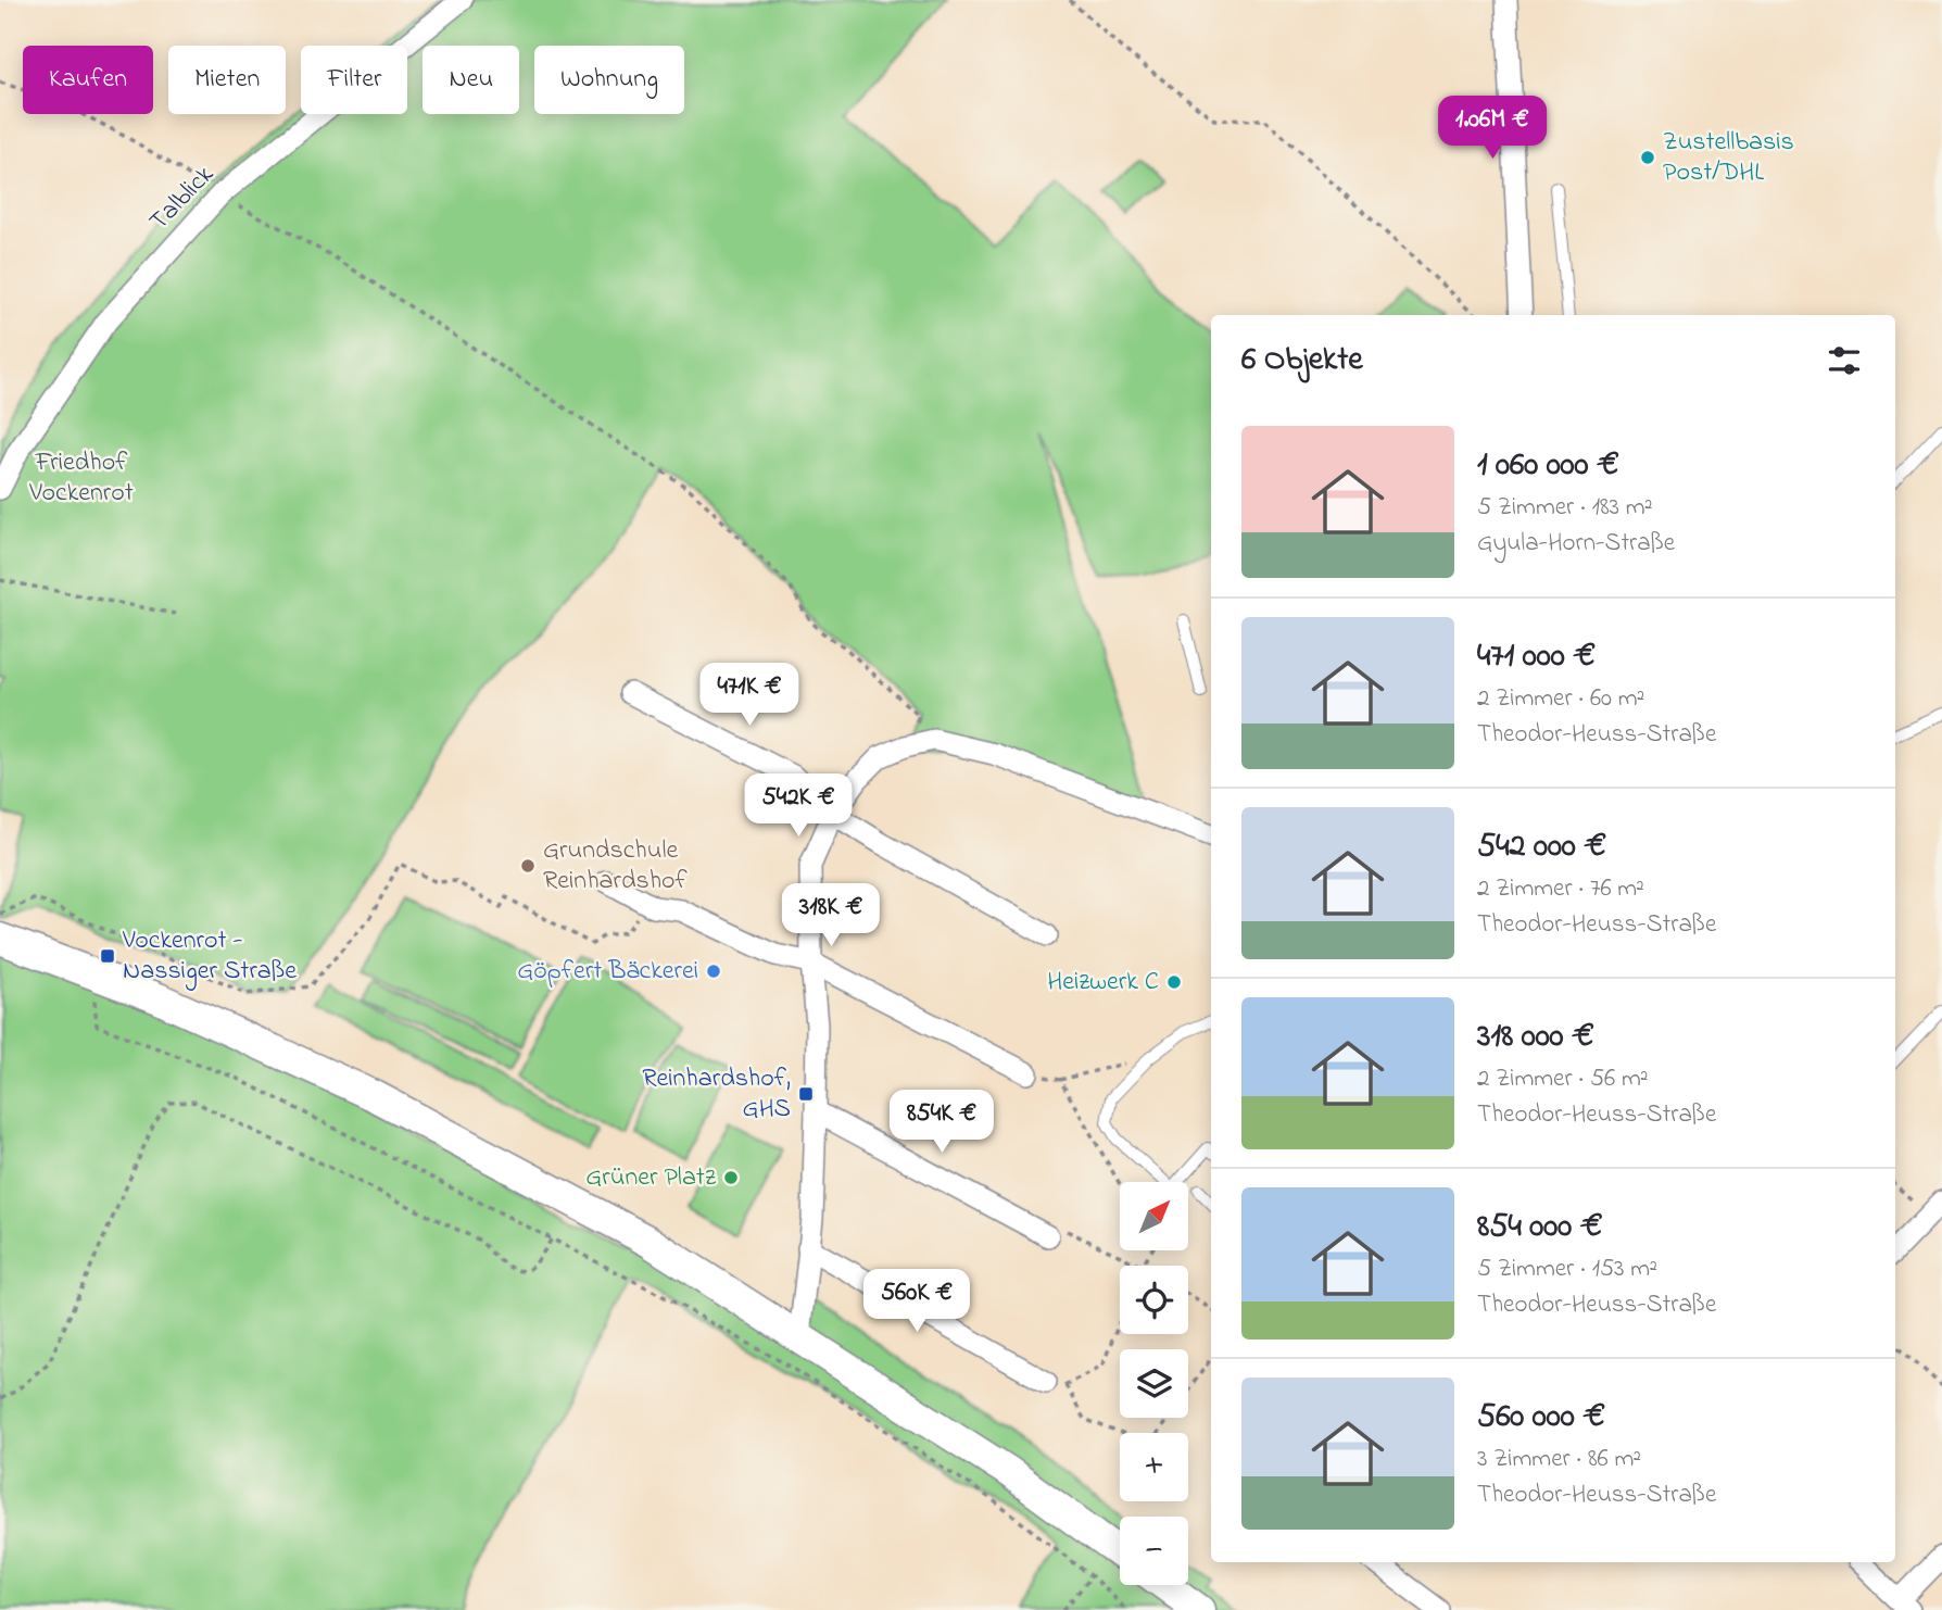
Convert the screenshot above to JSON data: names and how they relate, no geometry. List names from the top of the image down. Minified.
{"streets":{"street":["Talblick"]},"parks":["Friedhof Vockenrot"],"places":{"other":["Zustellbasis Post/DHL","Grundschule Reinhardshof","Göpfert Bäckerei","Heizwerk C","Grüner Platz"],"transit":["Vockenrot - Nassiger Straße","Reinhardshof, GHS"]},"north":"top right","page":{"chip":["Kaufen","Mieten","Filter","Neu","Wohnung"],"price":["1.06M €","471K €","542K €","318K €","854K €","560K €"],"heading":"6 Objekte","list":[{"name":"1 060 000 €","note":"5 Zimmer · 183 m² · Gyula-Horn-Straße"},{"name":"471 000 €","note":"2 Zimmer · 60 m² · Theodor-Heuss-Straße"},{"name":"542 000 €","note":"2 Zimmer · 76 m² · Theodor-Heuss-Straße"},{"name":"318 000 €","note":"2 Zimmer · 56 m² · Theodor-Heuss-Straße"},{"name":"854 000 €","note":"5 Zimmer · 153 m² · Theodor-Heuss-Straße"},{"name":"560 000 €","note":"3 Zimmer · 86 m² · Theodor-Heuss-Straße"}],"map_buttons":["+","−"]}}
